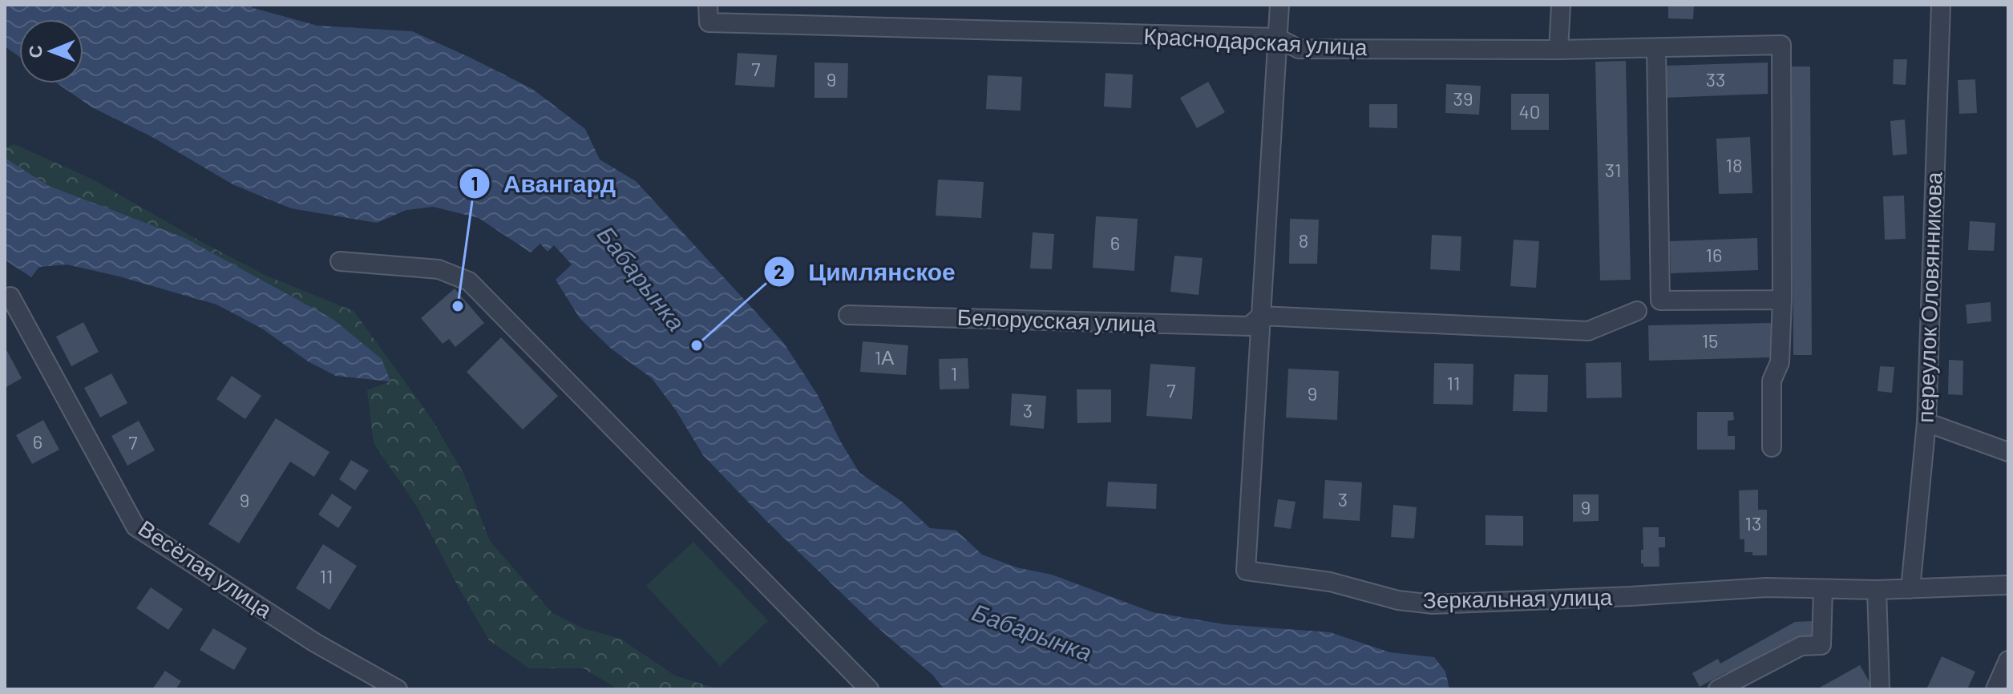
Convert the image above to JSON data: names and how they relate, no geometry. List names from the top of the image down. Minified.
{"streets":{"street":["Краснодарская улица","переулок Оловянникова","Белорусская улица","Весёлая улица","Зеркальная улица"]},"crossings":[["переулок Оловянникова","Зеркальная улица"],["Белорусская улица","Зеркальная улица"]],"water":["Бабарынка"],"places":["Авангард","Цимлянское"],"house_numbers":["7","9","33","39","40","18","31","8","6","16","15","1А","1","11","7","9","3","6","7","3","9","9","13","11"],"north":"left"}
